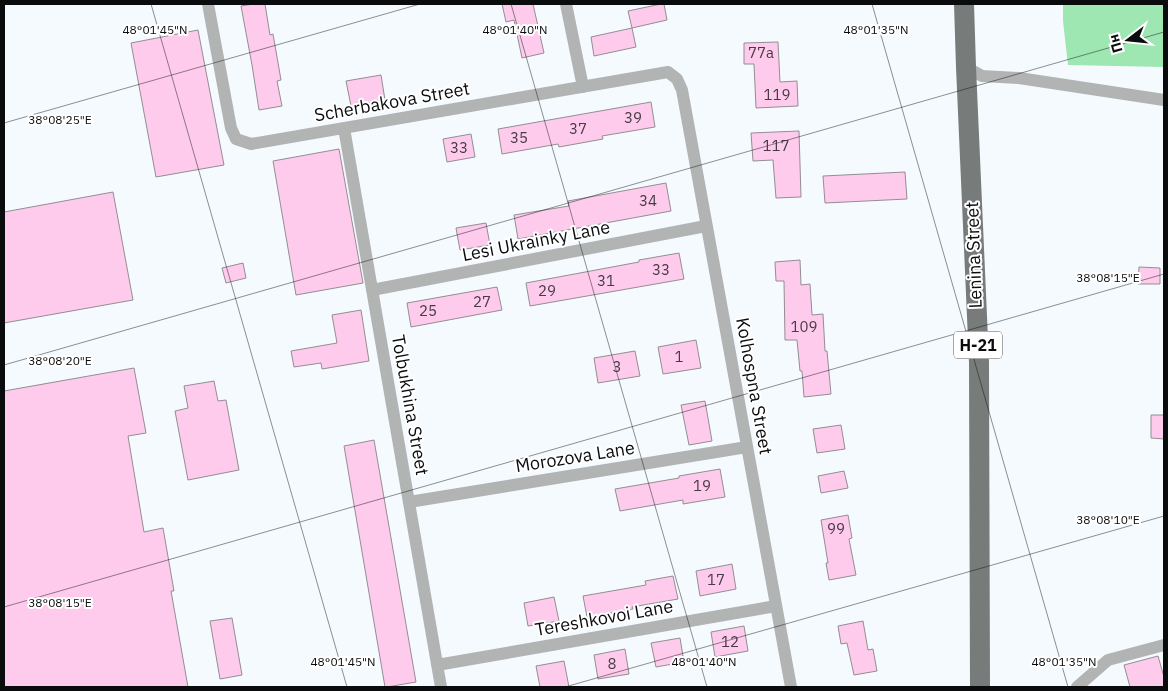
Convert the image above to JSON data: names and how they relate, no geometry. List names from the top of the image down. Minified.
{"streets":{"main road":["Lenina Street","Н-21"],"street":["Scherbakova Street","Lesi Ukrainky Lane","Kolhospna Street","Tolbukhina Street","Morozova Lane","Tereshkovoi Lane"]},"crossings":[["Scherbakova Street","Kolhospna Street"],["Scherbakova Street","Tolbukhina Street"],["Lesi Ukrainky Lane","Kolhospna Street"],["Lesi Ukrainky Lane","Tolbukhina Street"],["Kolhospna Street","Morozova Lane"],["Kolhospna Street","Tereshkovoi Lane"],["Tolbukhina Street","Morozova Lane"],["Tolbukhina Street","Tereshkovoi Lane"]],"house_numbers":["77а","119","39","37","35","117","33","34","33","31","29","27","25","109","1","3","19","99","17","12","8"],"north":"left","coordinates":["48°01'45\"N","48°01'40\"N","48°01'35\"N","38°08'25\"E","38°08'15\"E","38°08'20\"E","38°08'10\"E"]}
